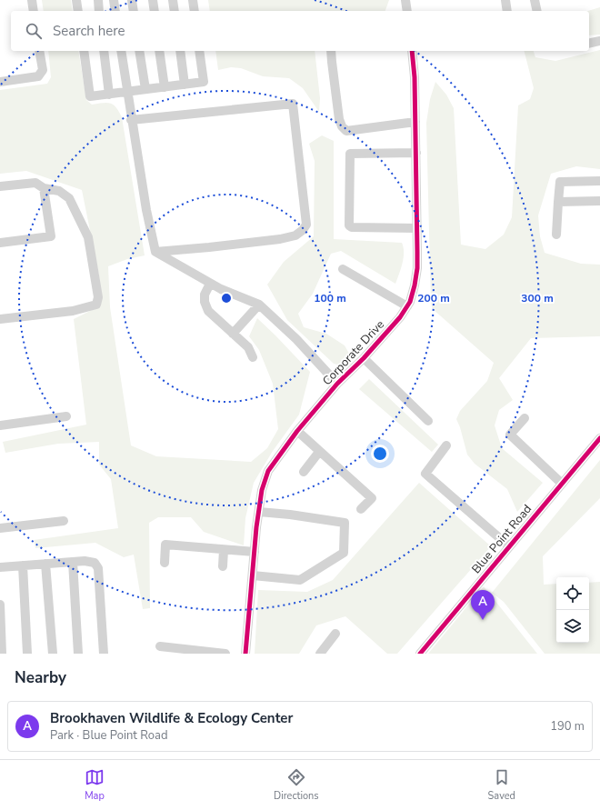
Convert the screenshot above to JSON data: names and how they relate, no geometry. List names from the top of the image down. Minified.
{"streets":{"street":["Corporate Drive","Blue Point Road"]},"page":{"search":"Search here","pins":"A","heading":"Nearby","list":[{"mark":"A","name":"Brookhaven Wildlife & Ecology Center","note":"Park · Blue Point Road","value":"190 m"}],"nav":["Map","Directions","Saved"]},"rings":["100 m","200 m","300 m"]}
